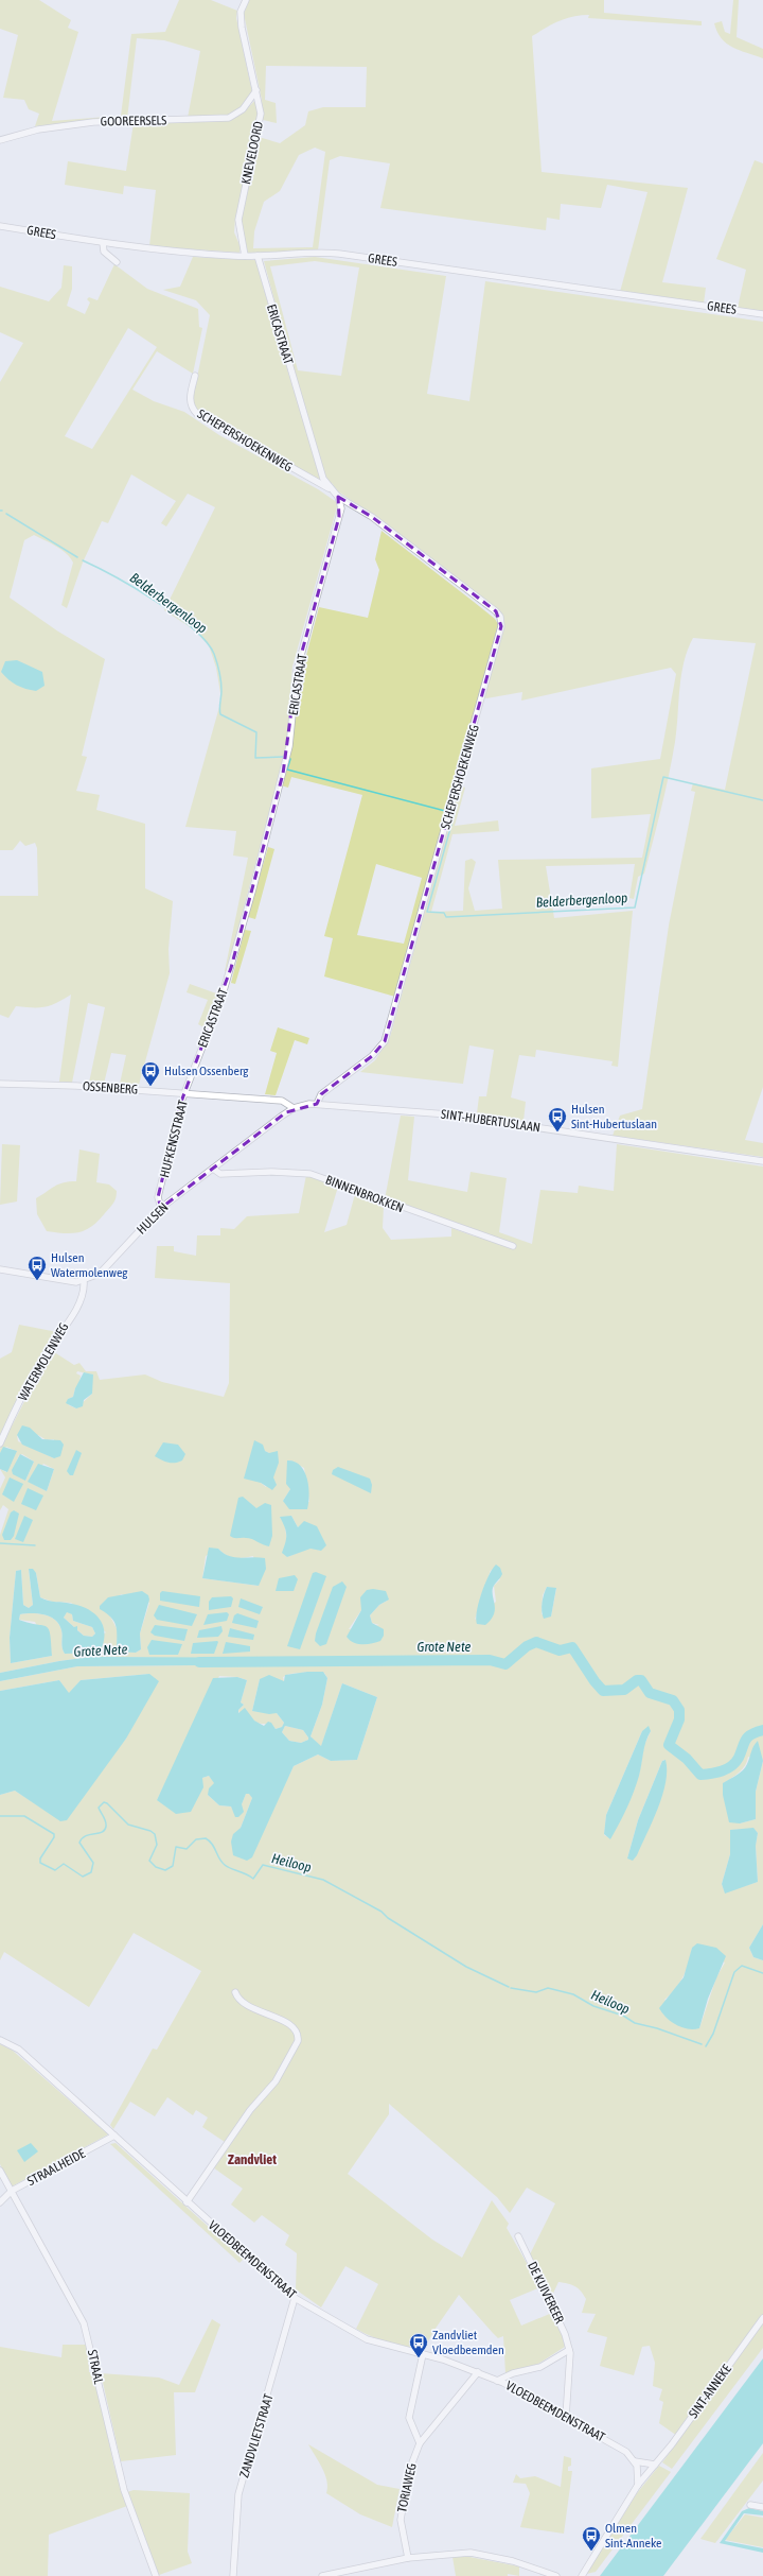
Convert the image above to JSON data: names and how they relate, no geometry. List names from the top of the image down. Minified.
{"streets":{"street":["GOOREERSELS","KNEVELOORD","GREES","ERICASTRAAT","SCHEPERSHOEKENWEG","OSSENBERG","SINT-HUBERTUSLAAN","HUFKENSSTRAAT","BINNENBROKKEN","HULSEN","WATERMOLENWEG","STRAALHEIDE","VLOEDBEEMDENSTRAAT","DE KUIVEREER","STRAAL","SINT-ANNEKE","ZANDVLIETSTRAAT","TORIAWEG"]},"crossings":[["GOOREERSELS","KNEVELOORD"],["KNEVELOORD","GREES"],["GREES","ERICASTRAAT"],["ERICASTRAAT","SCHEPERSHOEKENWEG"],["ERICASTRAAT","OSSENBERG"],["ERICASTRAAT","HUFKENSSTRAAT"],["SCHEPERSHOEKENWEG","SINT-HUBERTUSLAAN"],["OSSENBERG","SINT-HUBERTUSLAAN"],["OSSENBERG","HUFKENSSTRAAT"],["OSSENBERG","HULSEN"],["SINT-HUBERTUSLAAN","HULSEN"],["HUFKENSSTRAAT","HULSEN"],["BINNENBROKKEN","HULSEN"],["HULSEN","WATERMOLENWEG"],["STRAALHEIDE","VLOEDBEEMDENSTRAAT"],["STRAALHEIDE","STRAAL"],["VLOEDBEEMDENSTRAAT","DE KUIVEREER"],["VLOEDBEEMDENSTRAAT","ZANDVLIETSTRAAT"],["VLOEDBEEMDENSTRAAT","TORIAWEG"]],"districts":["Zandvliet"],"water":["Belderbergenloop","Grote Nete","Heiloop"],"places":{"bus stop":["Hulsen Ossenberg","Hulsen Sint-Hubertuslaan","Hulsen Watermolenweg","Zandvliet Vloedbeemden","Olmen Sint-Anneke"]}}
